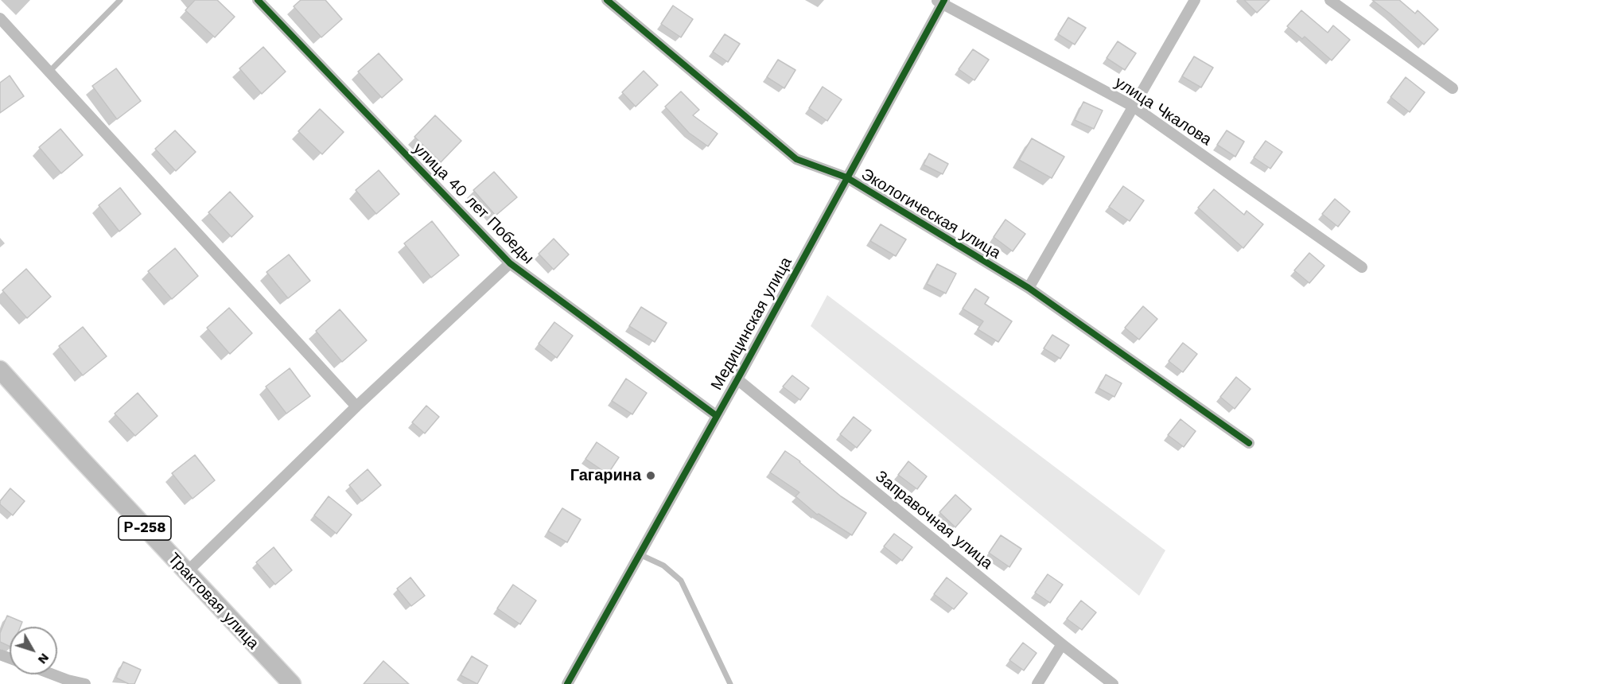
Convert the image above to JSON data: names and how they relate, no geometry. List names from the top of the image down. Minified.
{"streets":{"highway":["Р-258","Трактовая улица"],"street":["улица Чкалова","улица 40 лет Победы","Экологическая улица","Медицинская улица","Заправочная улица"]},"crossings":[["улица Чкалова","Медицинская улица"],["улица 40 лет Победы","Медицинская улица"],["Экологическая улица","Медицинская улица"],["Медицинская улица","Заправочная улица"]],"places":["Гагарина"],"north":"bottom right"}
